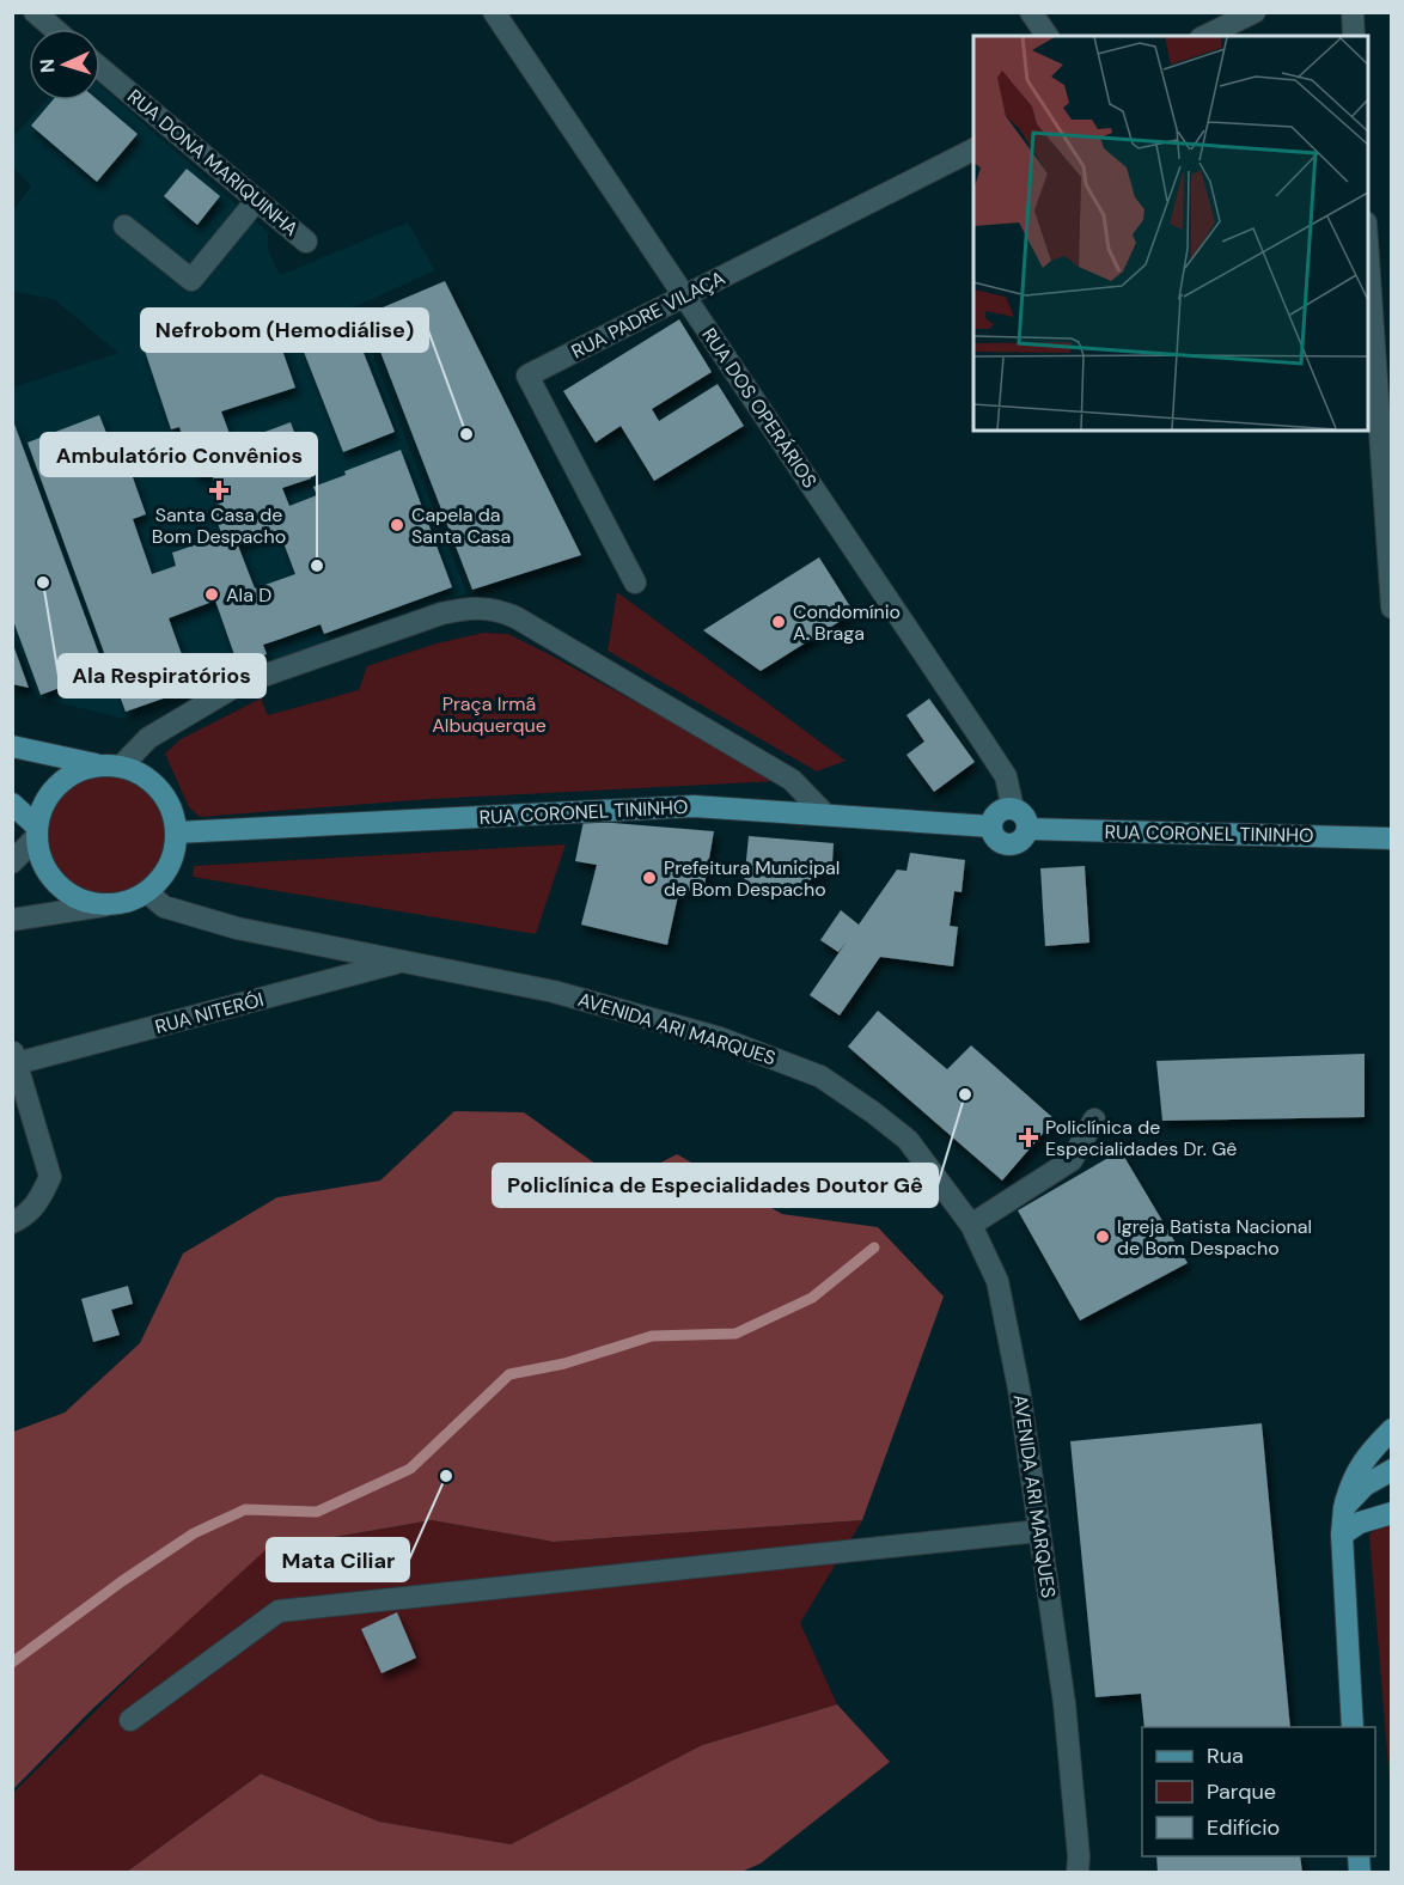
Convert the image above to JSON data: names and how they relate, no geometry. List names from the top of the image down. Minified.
{"streets":{"main road":["RUA CORONEL TININHO"],"street":["RUA DONA MARIQUINHA","RUA PADRE VILAÇA","RUA DOS OPERÁRIOS","RUA NITERÓI","AVENIDA ARI MARQUES"]},"crossings":[["RUA PADRE VILAÇA","RUA DOS OPERÁRIOS"],["RUA DOS OPERÁRIOS","RUA CORONEL TININHO"],["RUA CORONEL TININHO","AVENIDA ARI MARQUES"],["RUA NITERÓI","AVENIDA ARI MARQUES"]],"parks":["Praça Irmã Albuquerque"],"places":{"other":["Nefrobom (Hemodiálise)","Capela da Santa Casa","Ambulatório Convênios","Ala Respiratórios","Ala D","Condomínio A. Braga","Prefeitura Municipal de Bom Despacho","Policlínica de Especialidades Doutor Gê","Igreja Batista Nacional de Bom Despacho","Mata Ciliar"],"health":["Santa Casa de Bom Despacho","Policlínica de Especialidades Dr. Gê"]},"legend":["Rua","Parque","Edifício"],"north":"left"}
